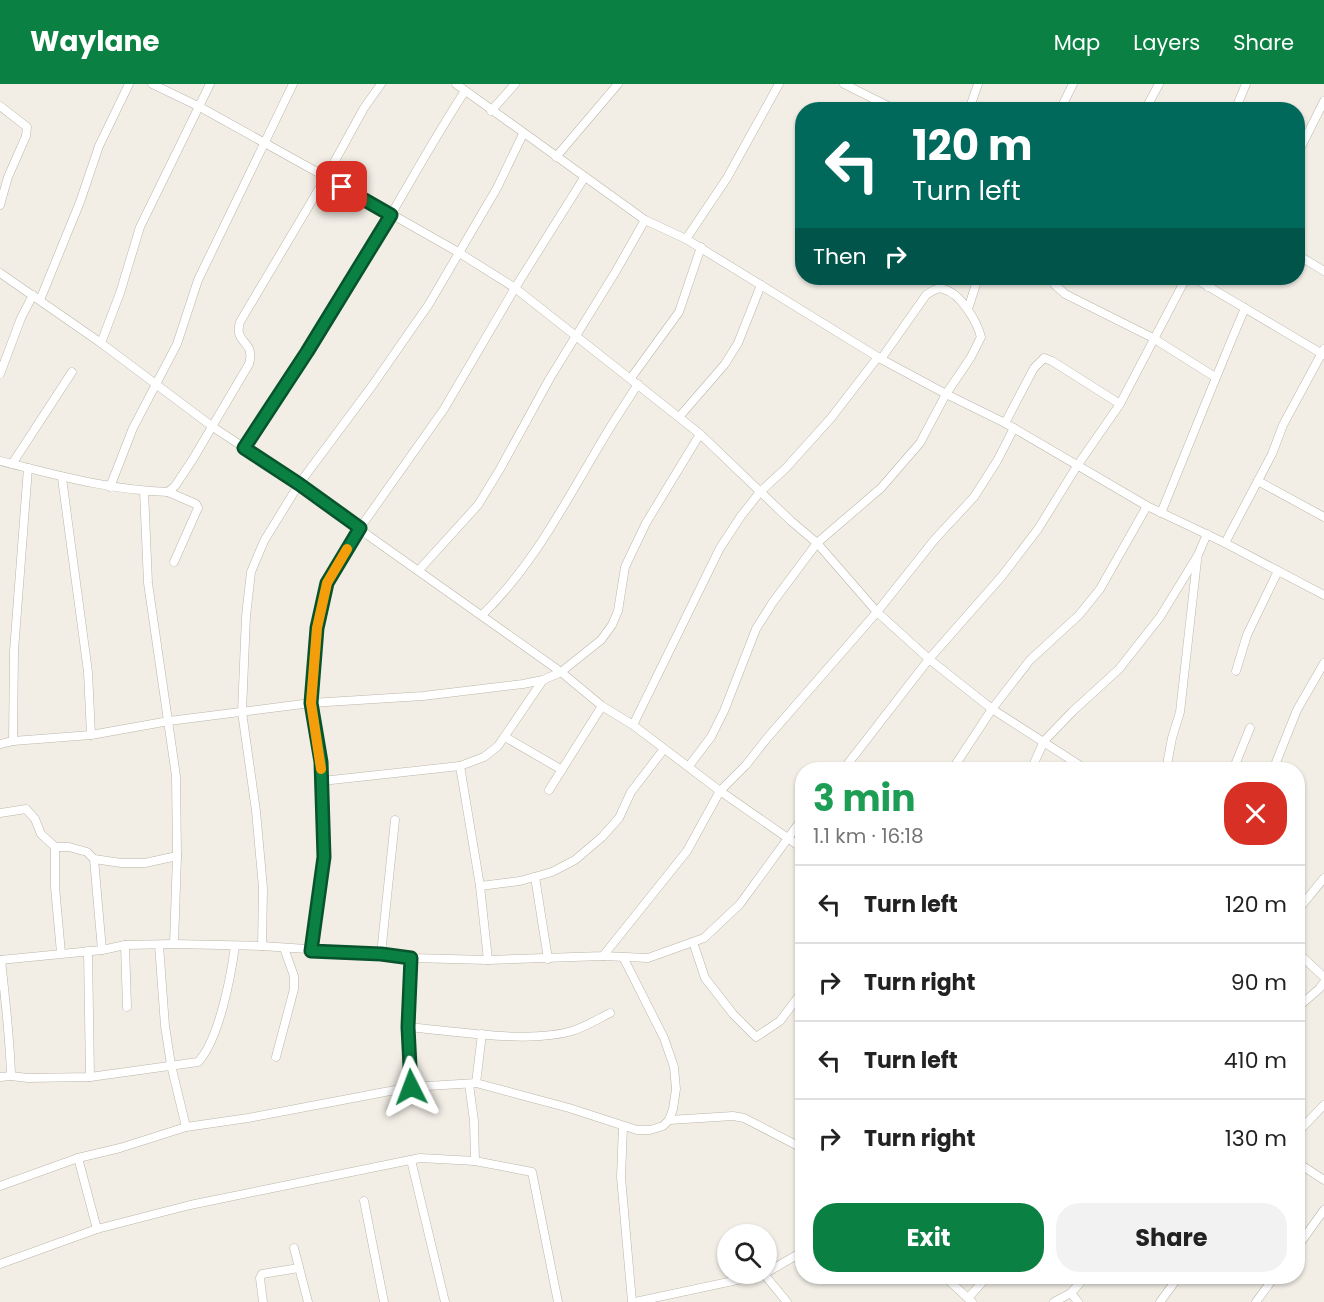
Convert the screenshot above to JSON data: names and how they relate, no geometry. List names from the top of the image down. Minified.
{"page":{"header":"Waylane","nav":["Map","Layers","Share"],"turn":["120 m","Turn left"],"then":"Then","heading":["3 min","1.1 km · 16:18"],"list":[{"name":"Turn left","value":"120 m"},{"name":"Turn right","value":"90 m"},{"name":"Turn left","value":"410 m"},{"name":"Turn right","value":"130 m"}],"buttons":["Exit","Share"]}}
